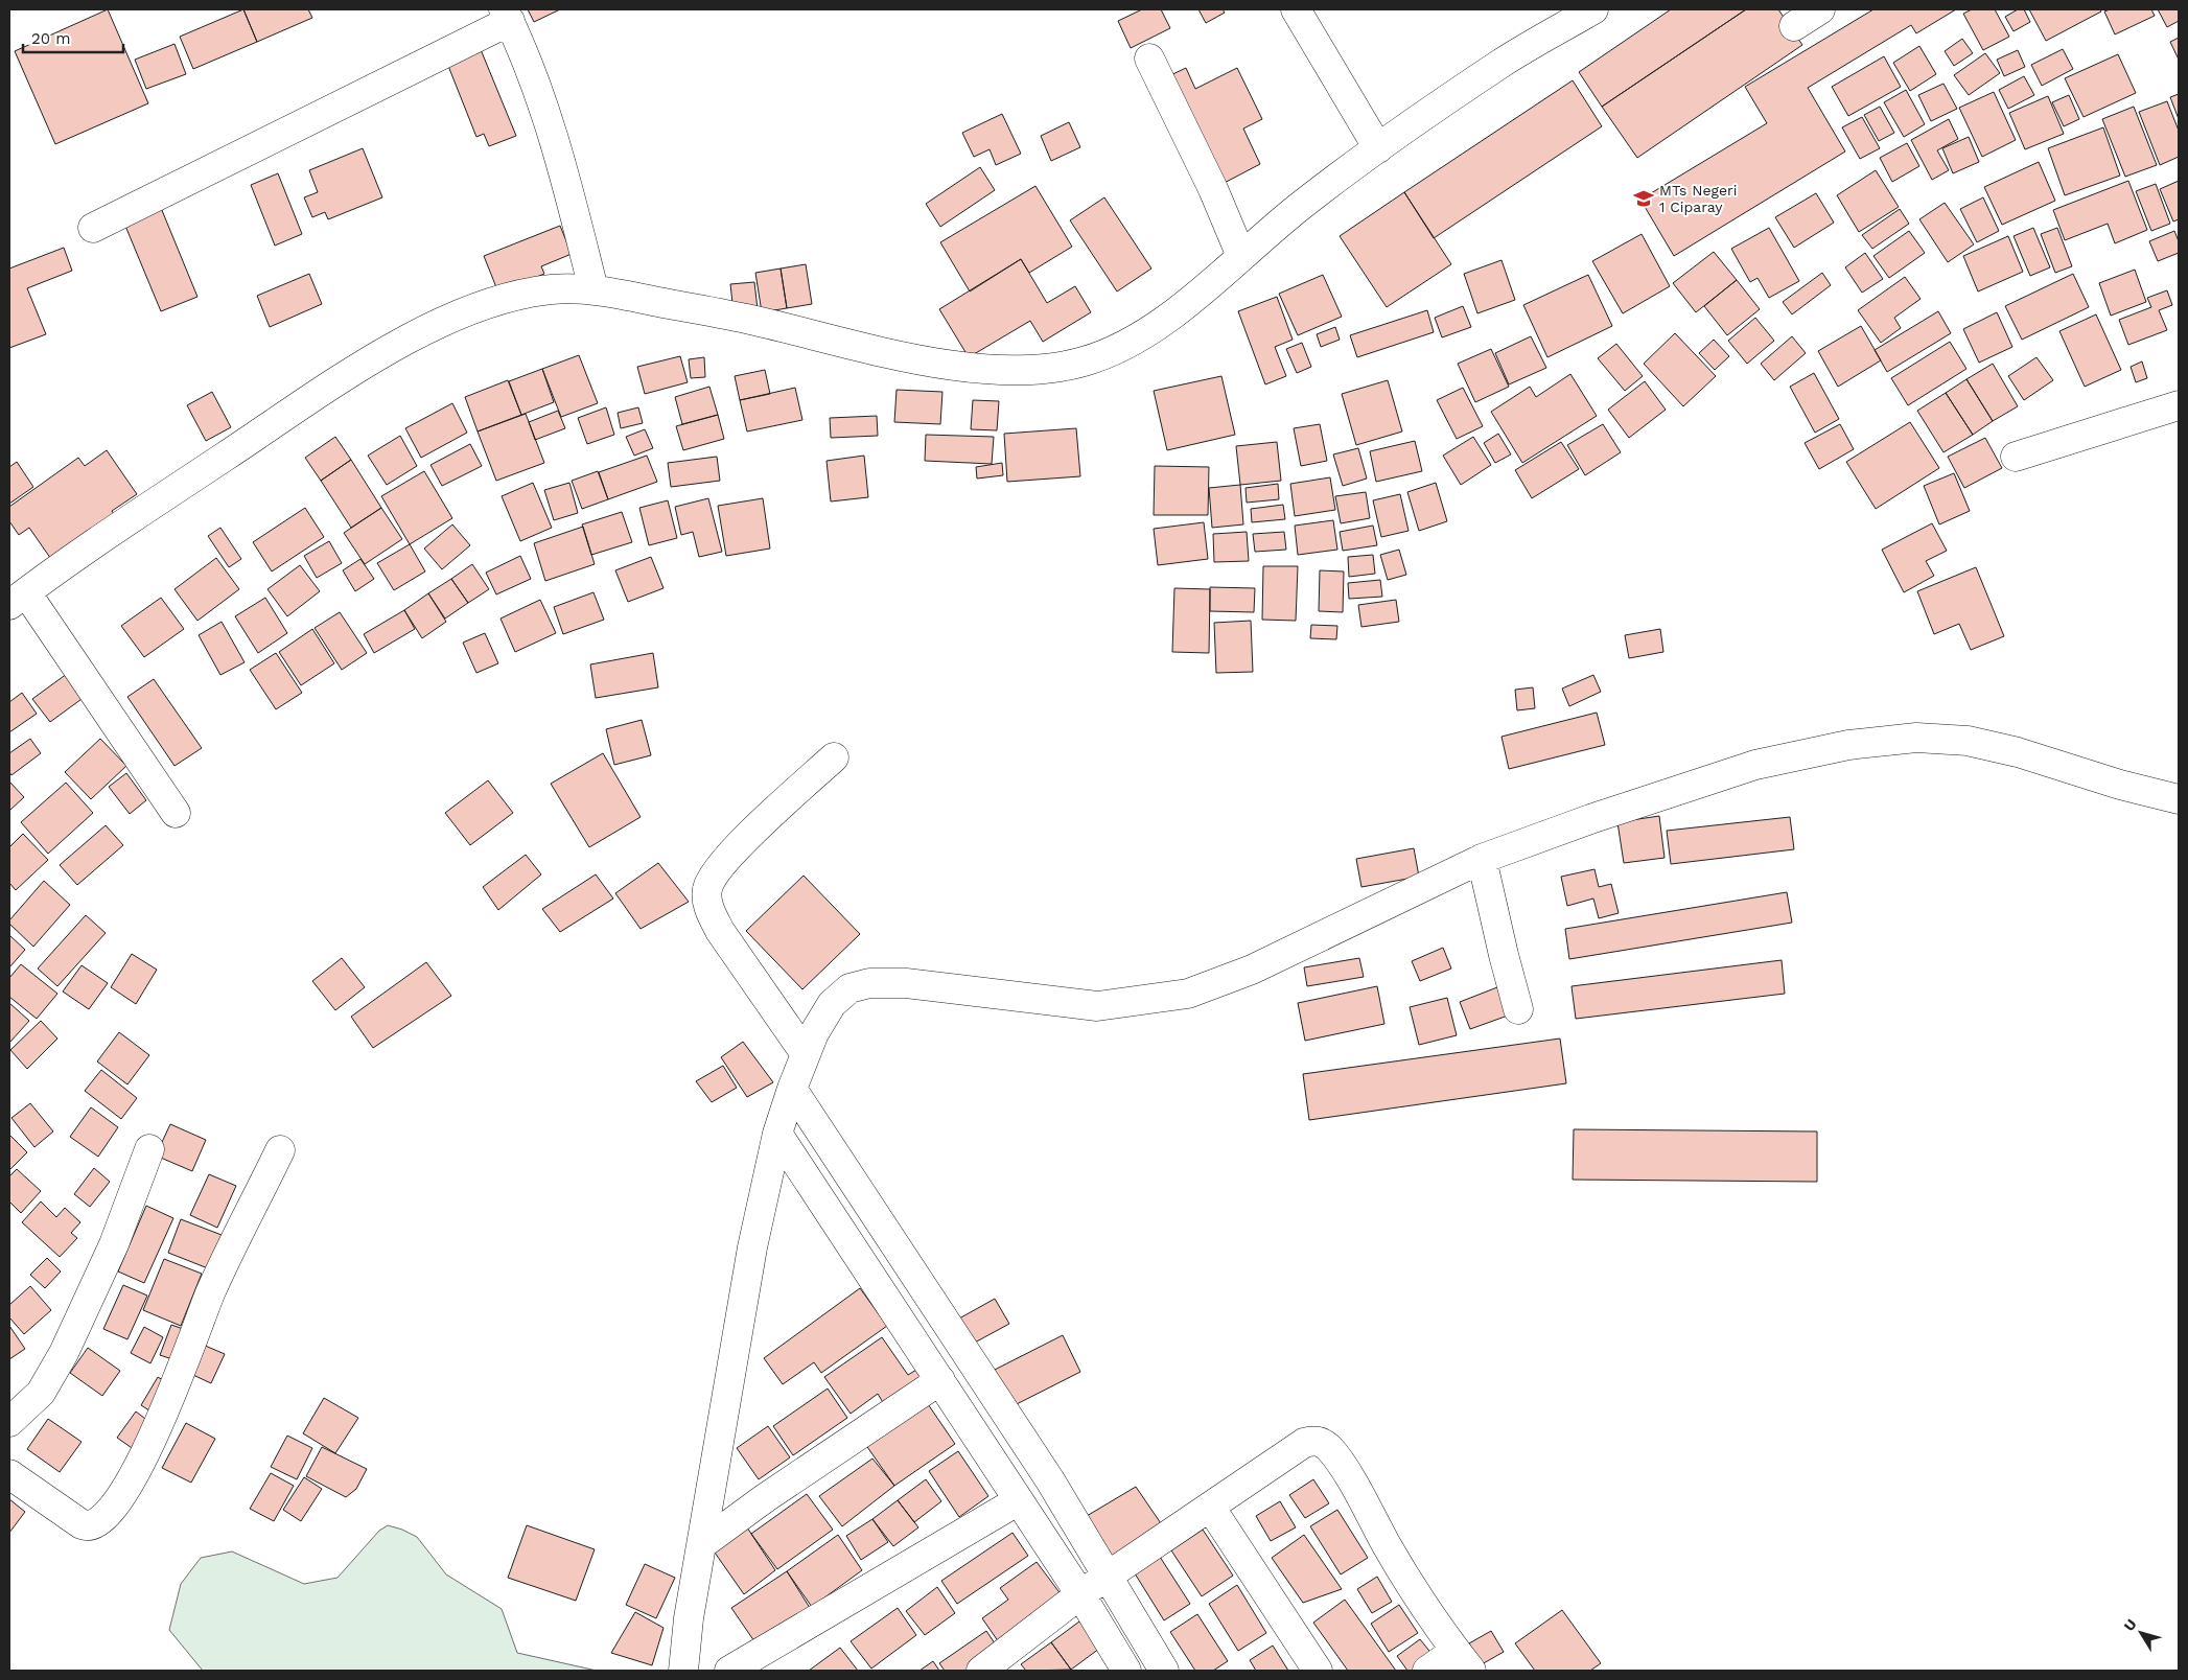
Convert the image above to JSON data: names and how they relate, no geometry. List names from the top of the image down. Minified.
{"places":{"school or university":["MTs Negeri 1 Ciparay"]},"scale_bar":"20 m","north":"top left"}
